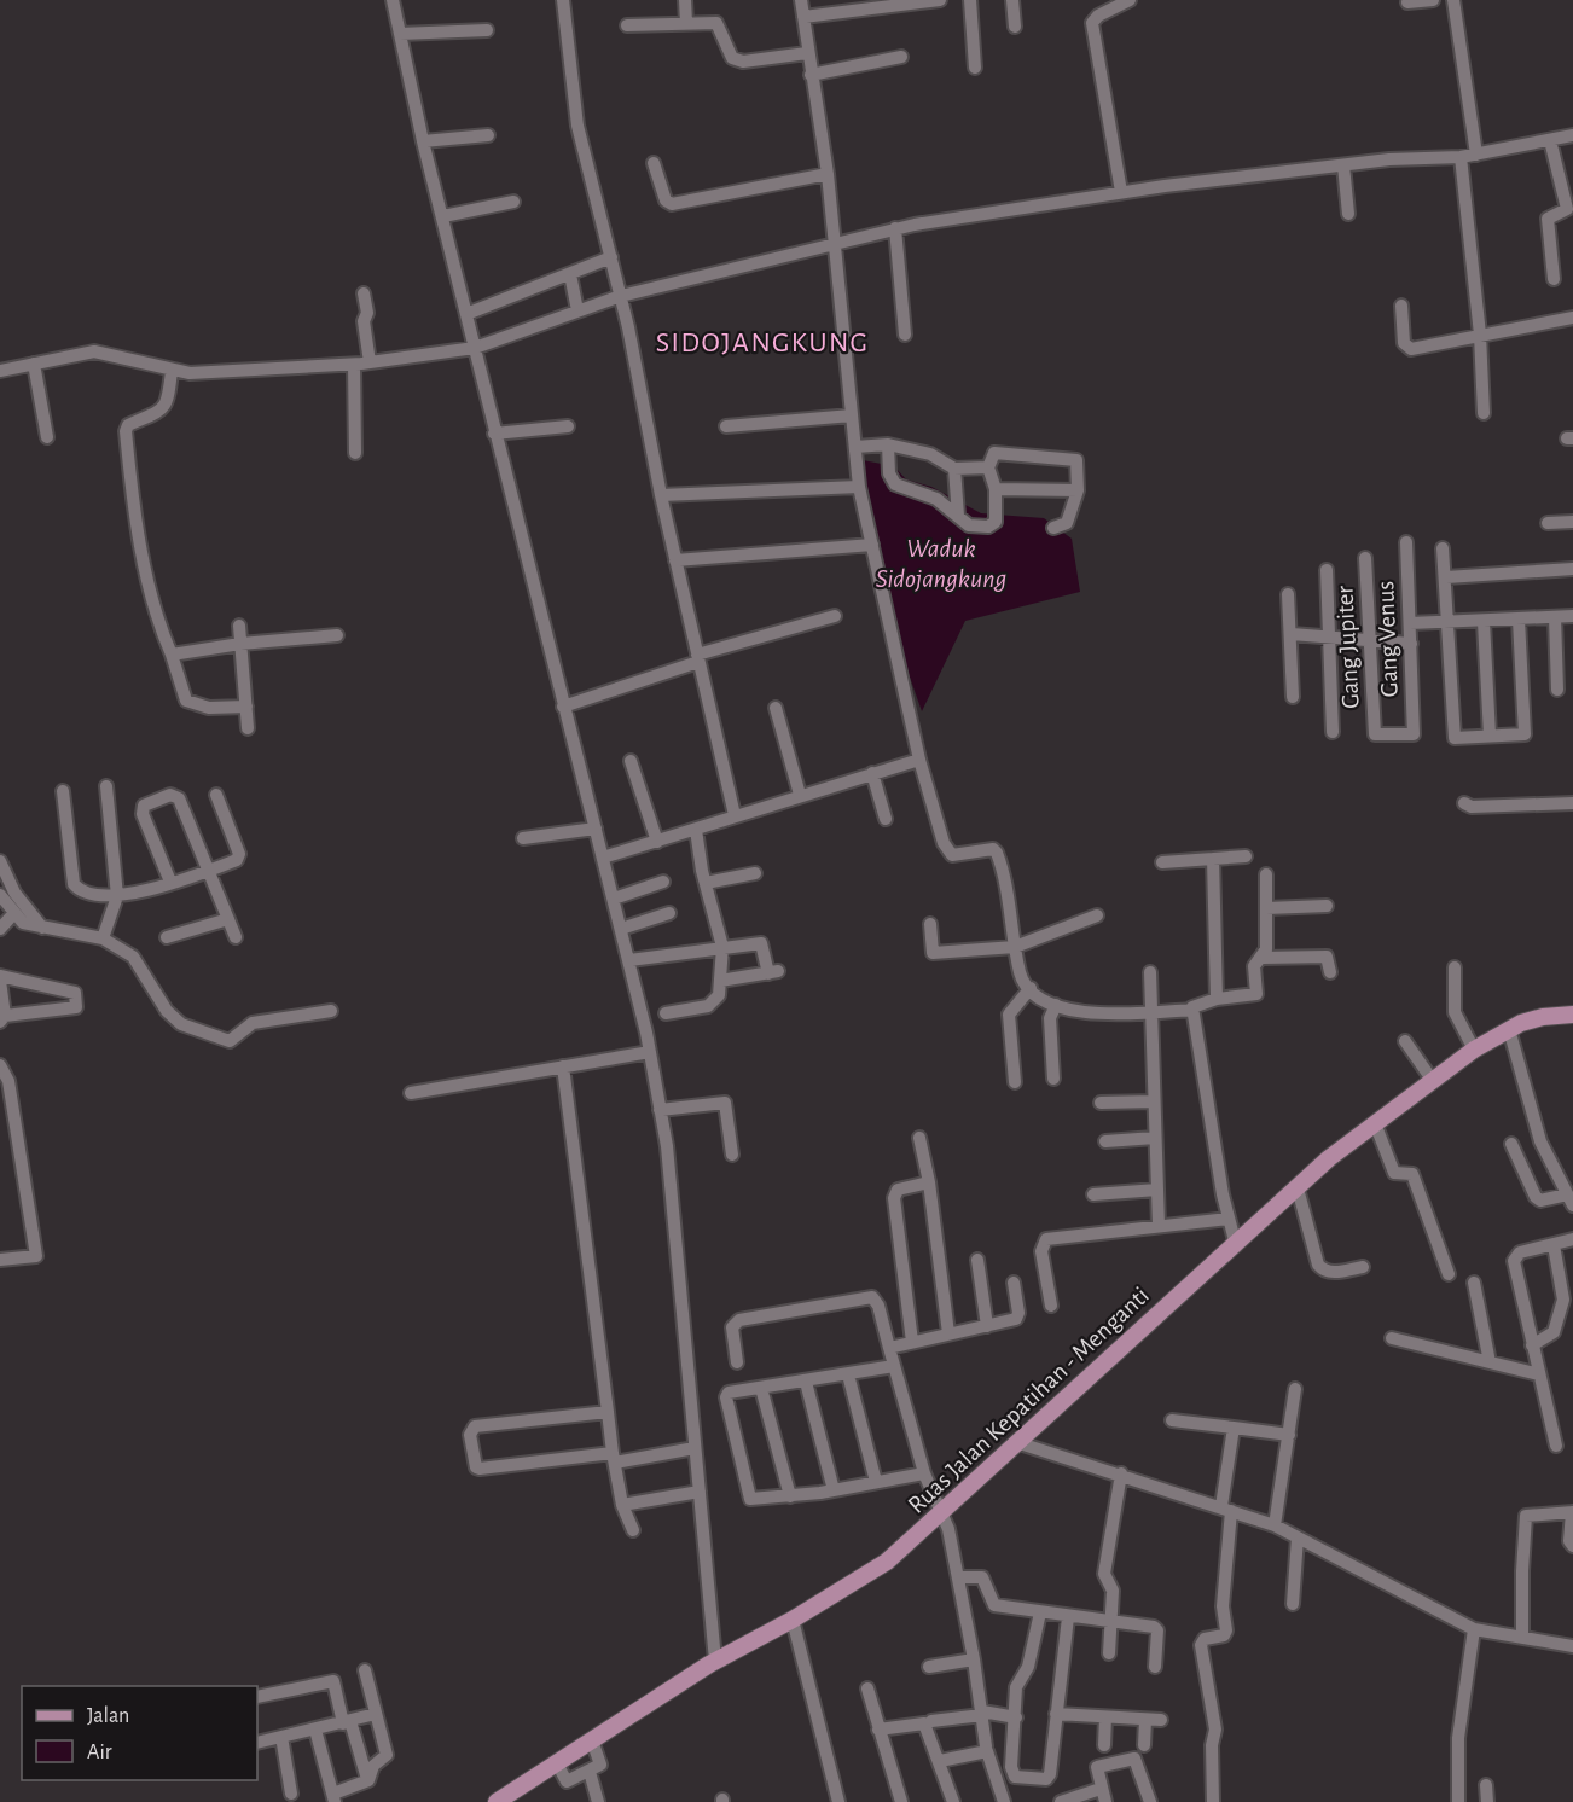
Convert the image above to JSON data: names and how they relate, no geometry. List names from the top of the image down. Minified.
{"streets":{"main road":["Ruas Jalan Kepatihan - Menganti"],"street":["Gang Venus","Gang Jupiter"]},"crossings":[["Gang Venus","Gang Jupiter"]],"districts":["SIDOJANGKUNG"],"water":["Waduk Sidojangkung"],"legend":["Jalan","Air"]}
